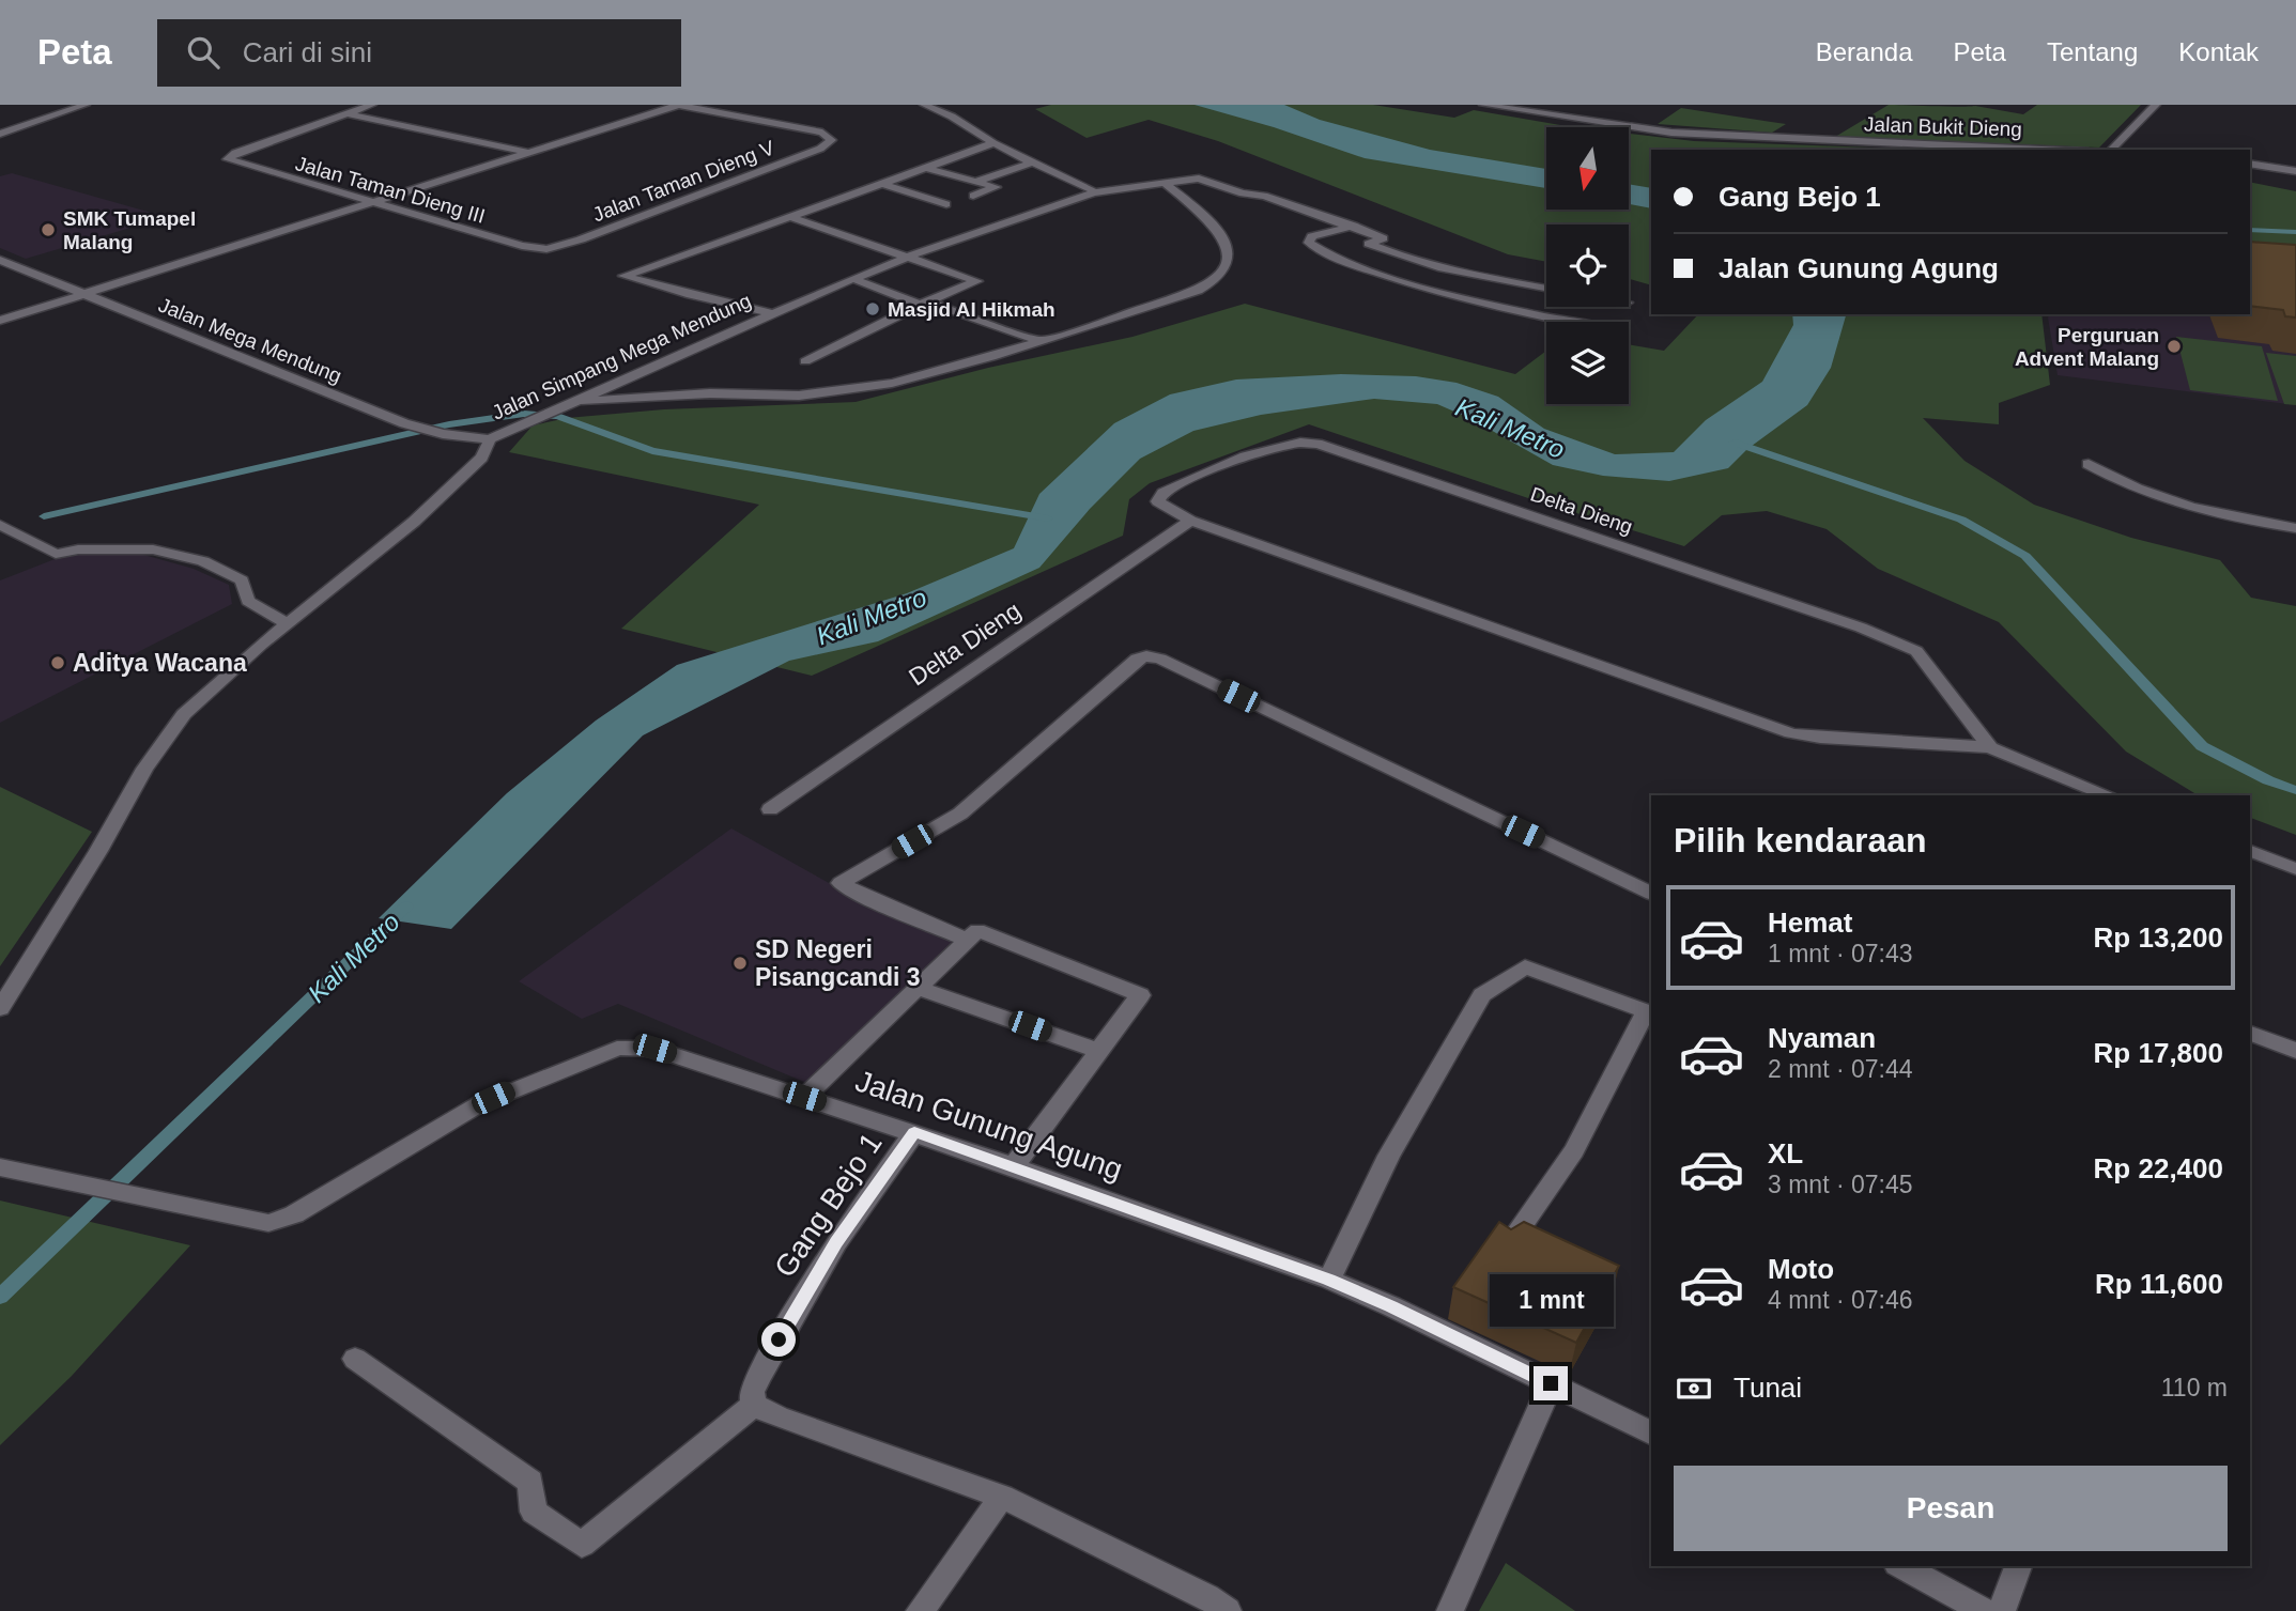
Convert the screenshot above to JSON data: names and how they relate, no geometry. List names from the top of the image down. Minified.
{"streets":{"street":["Jalan Bukit Dieng","Jalan Taman Dieng V","Jalan Taman Dieng III","Jalan Mega Mendung","Jalan Simpang Mega Mendung","Delta Dieng","Jalan Gunung Agung","Gang Bejo 1"]},"crossings":[["Jalan Taman Dieng V","Jalan Taman Dieng III"],["Jalan Mega Mendung","Jalan Simpang Mega Mendung"],["Jalan Gunung Agung","Gang Bejo 1"]],"water":["Kali Metro"],"places":["SMK Tumapel Malang","Masjid Al Hikmah","Perguruan Advent Malang","Aditya Wacana","SD Negeri Pisangcandi 3"],"north":"bottom","page":{"header":"Peta","search":"Cari di sini","nav":["Beranda","Peta","Tentang","Kontak"],"banner":["Gang Bejo 1","Jalan Gunung Agung"],"heading":"Pilih kendaraan","list":[{"name":"Hemat","note":"1 mnt · 07:43","value":"Rp 13,200"},{"name":"Nyaman","note":"2 mnt · 07:44","value":"Rp 17,800"},{"name":"XL","note":"3 mnt · 07:45","value":"Rp 22,400"},{"name":"Moto","note":"4 mnt · 07:46","value":"Rp 11,600"}],"bubble":"1 mnt","pay":["Tunai","110 m"],"buttons":"Pesan"}}
